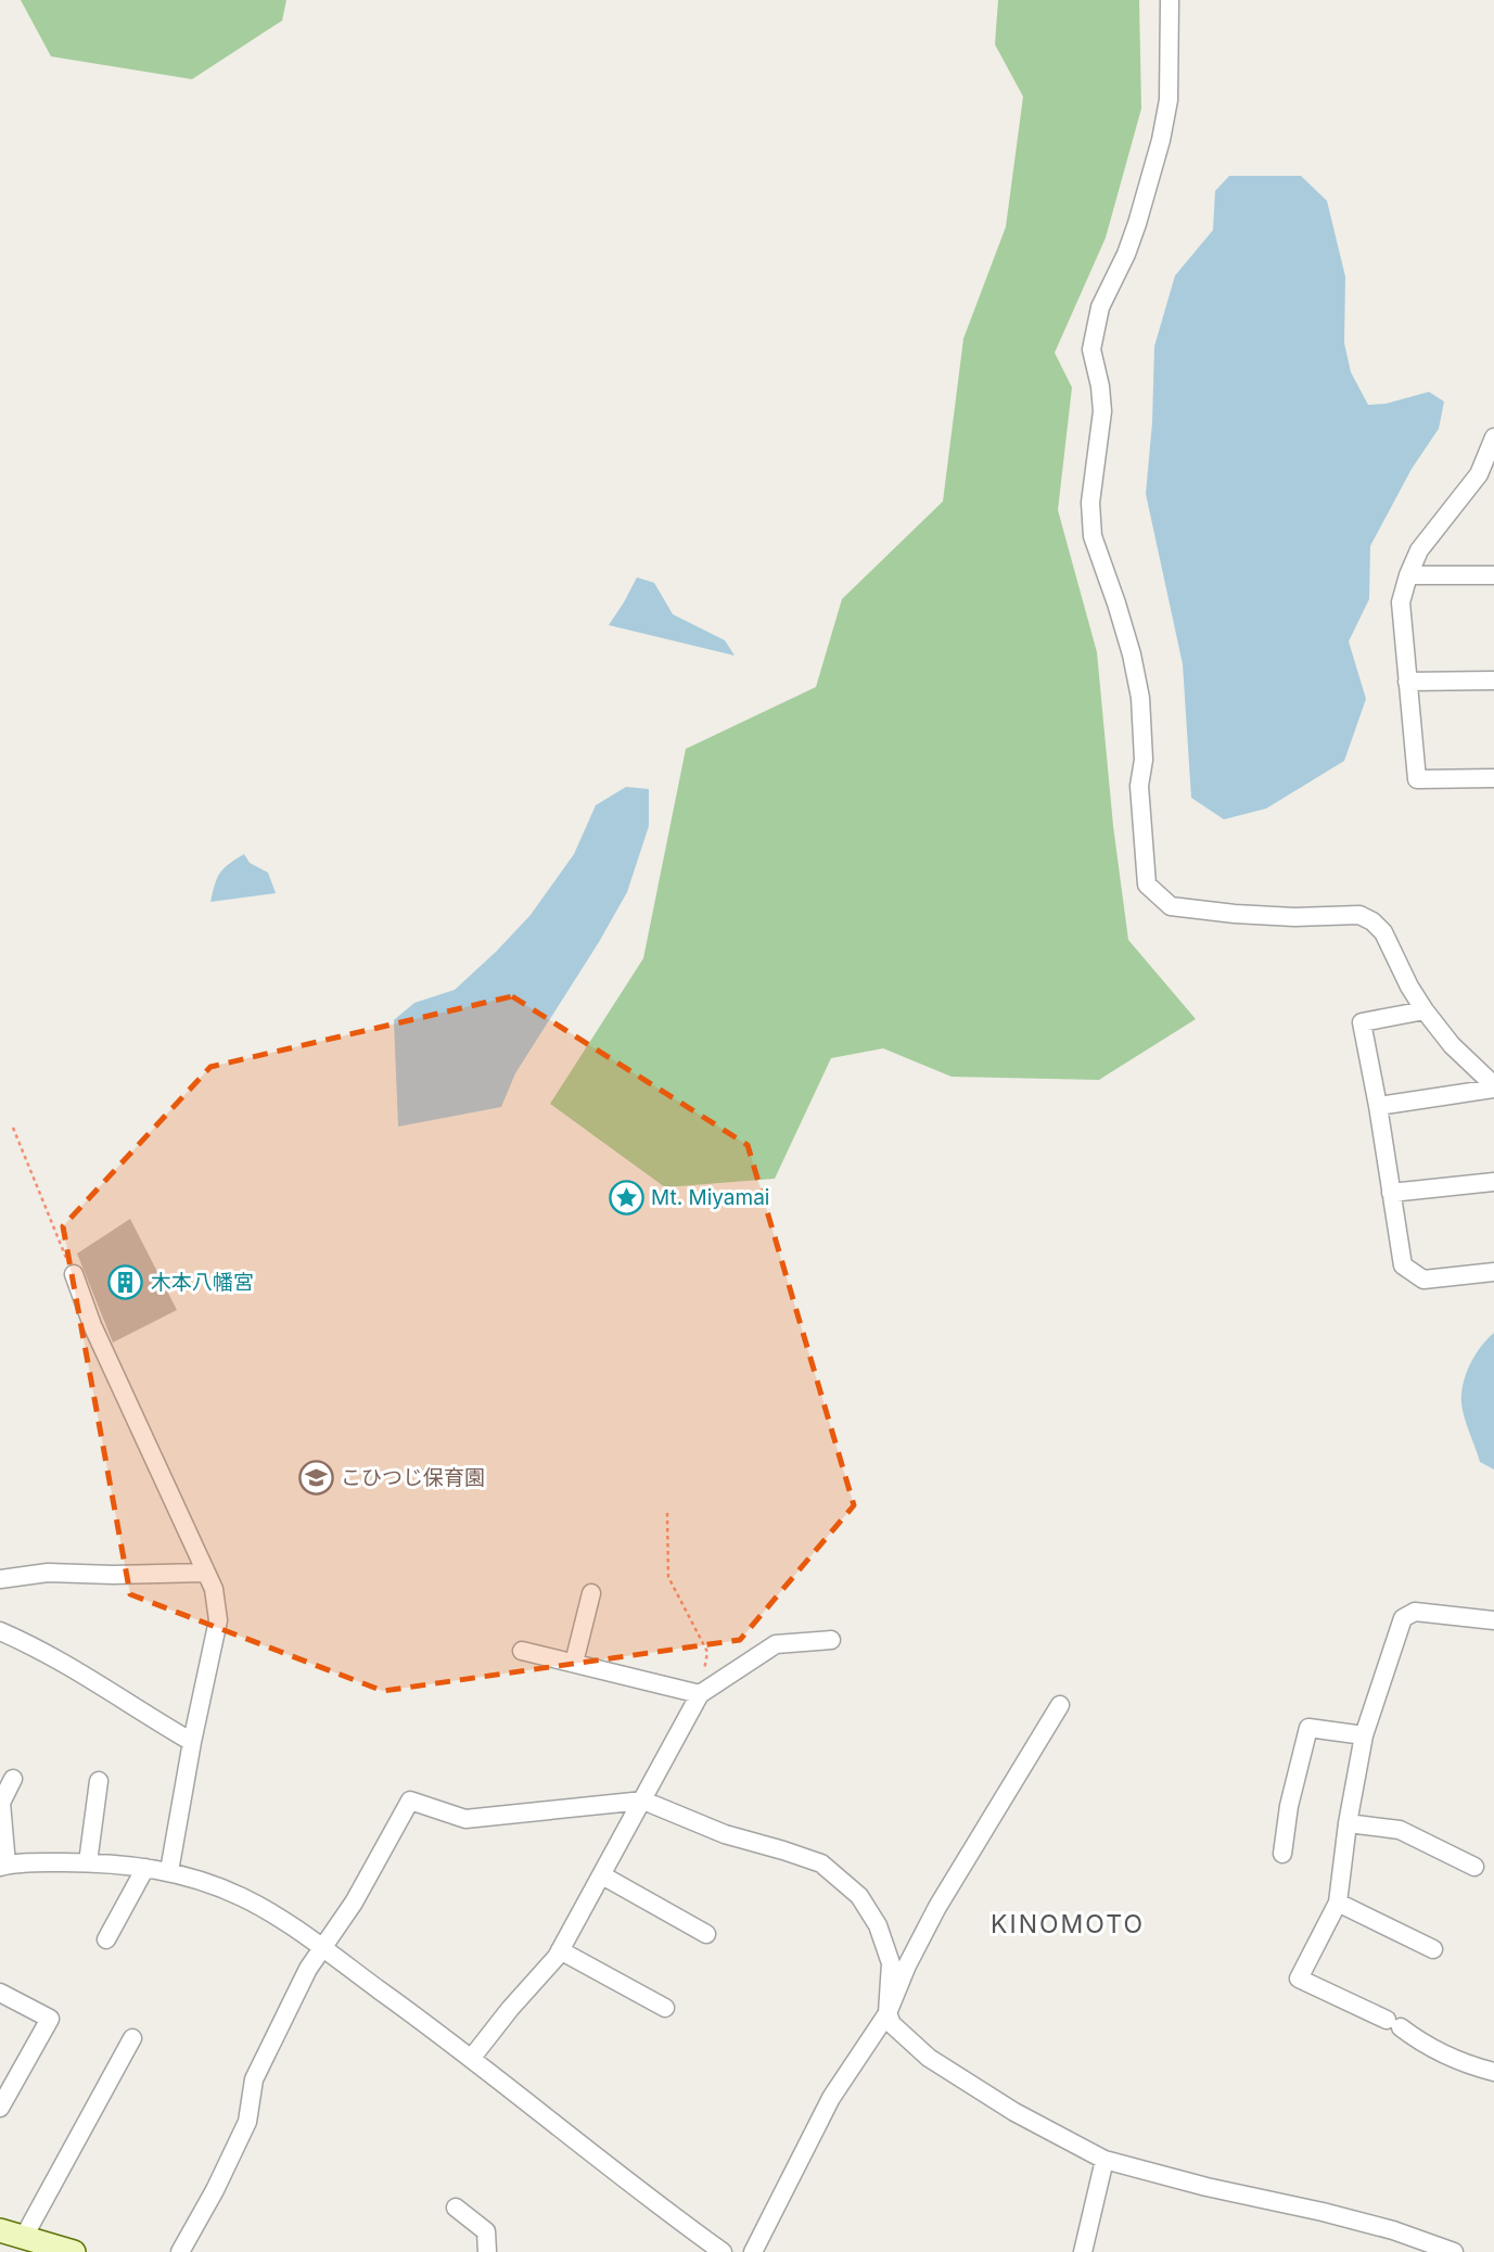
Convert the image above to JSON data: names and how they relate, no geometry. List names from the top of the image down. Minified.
{"districts":["KINOMOTO"],"places":{"place":["Mt. Miyamai"],"building":["木本八幡宮"],"school or university":["こひつじ保育園"]}}
